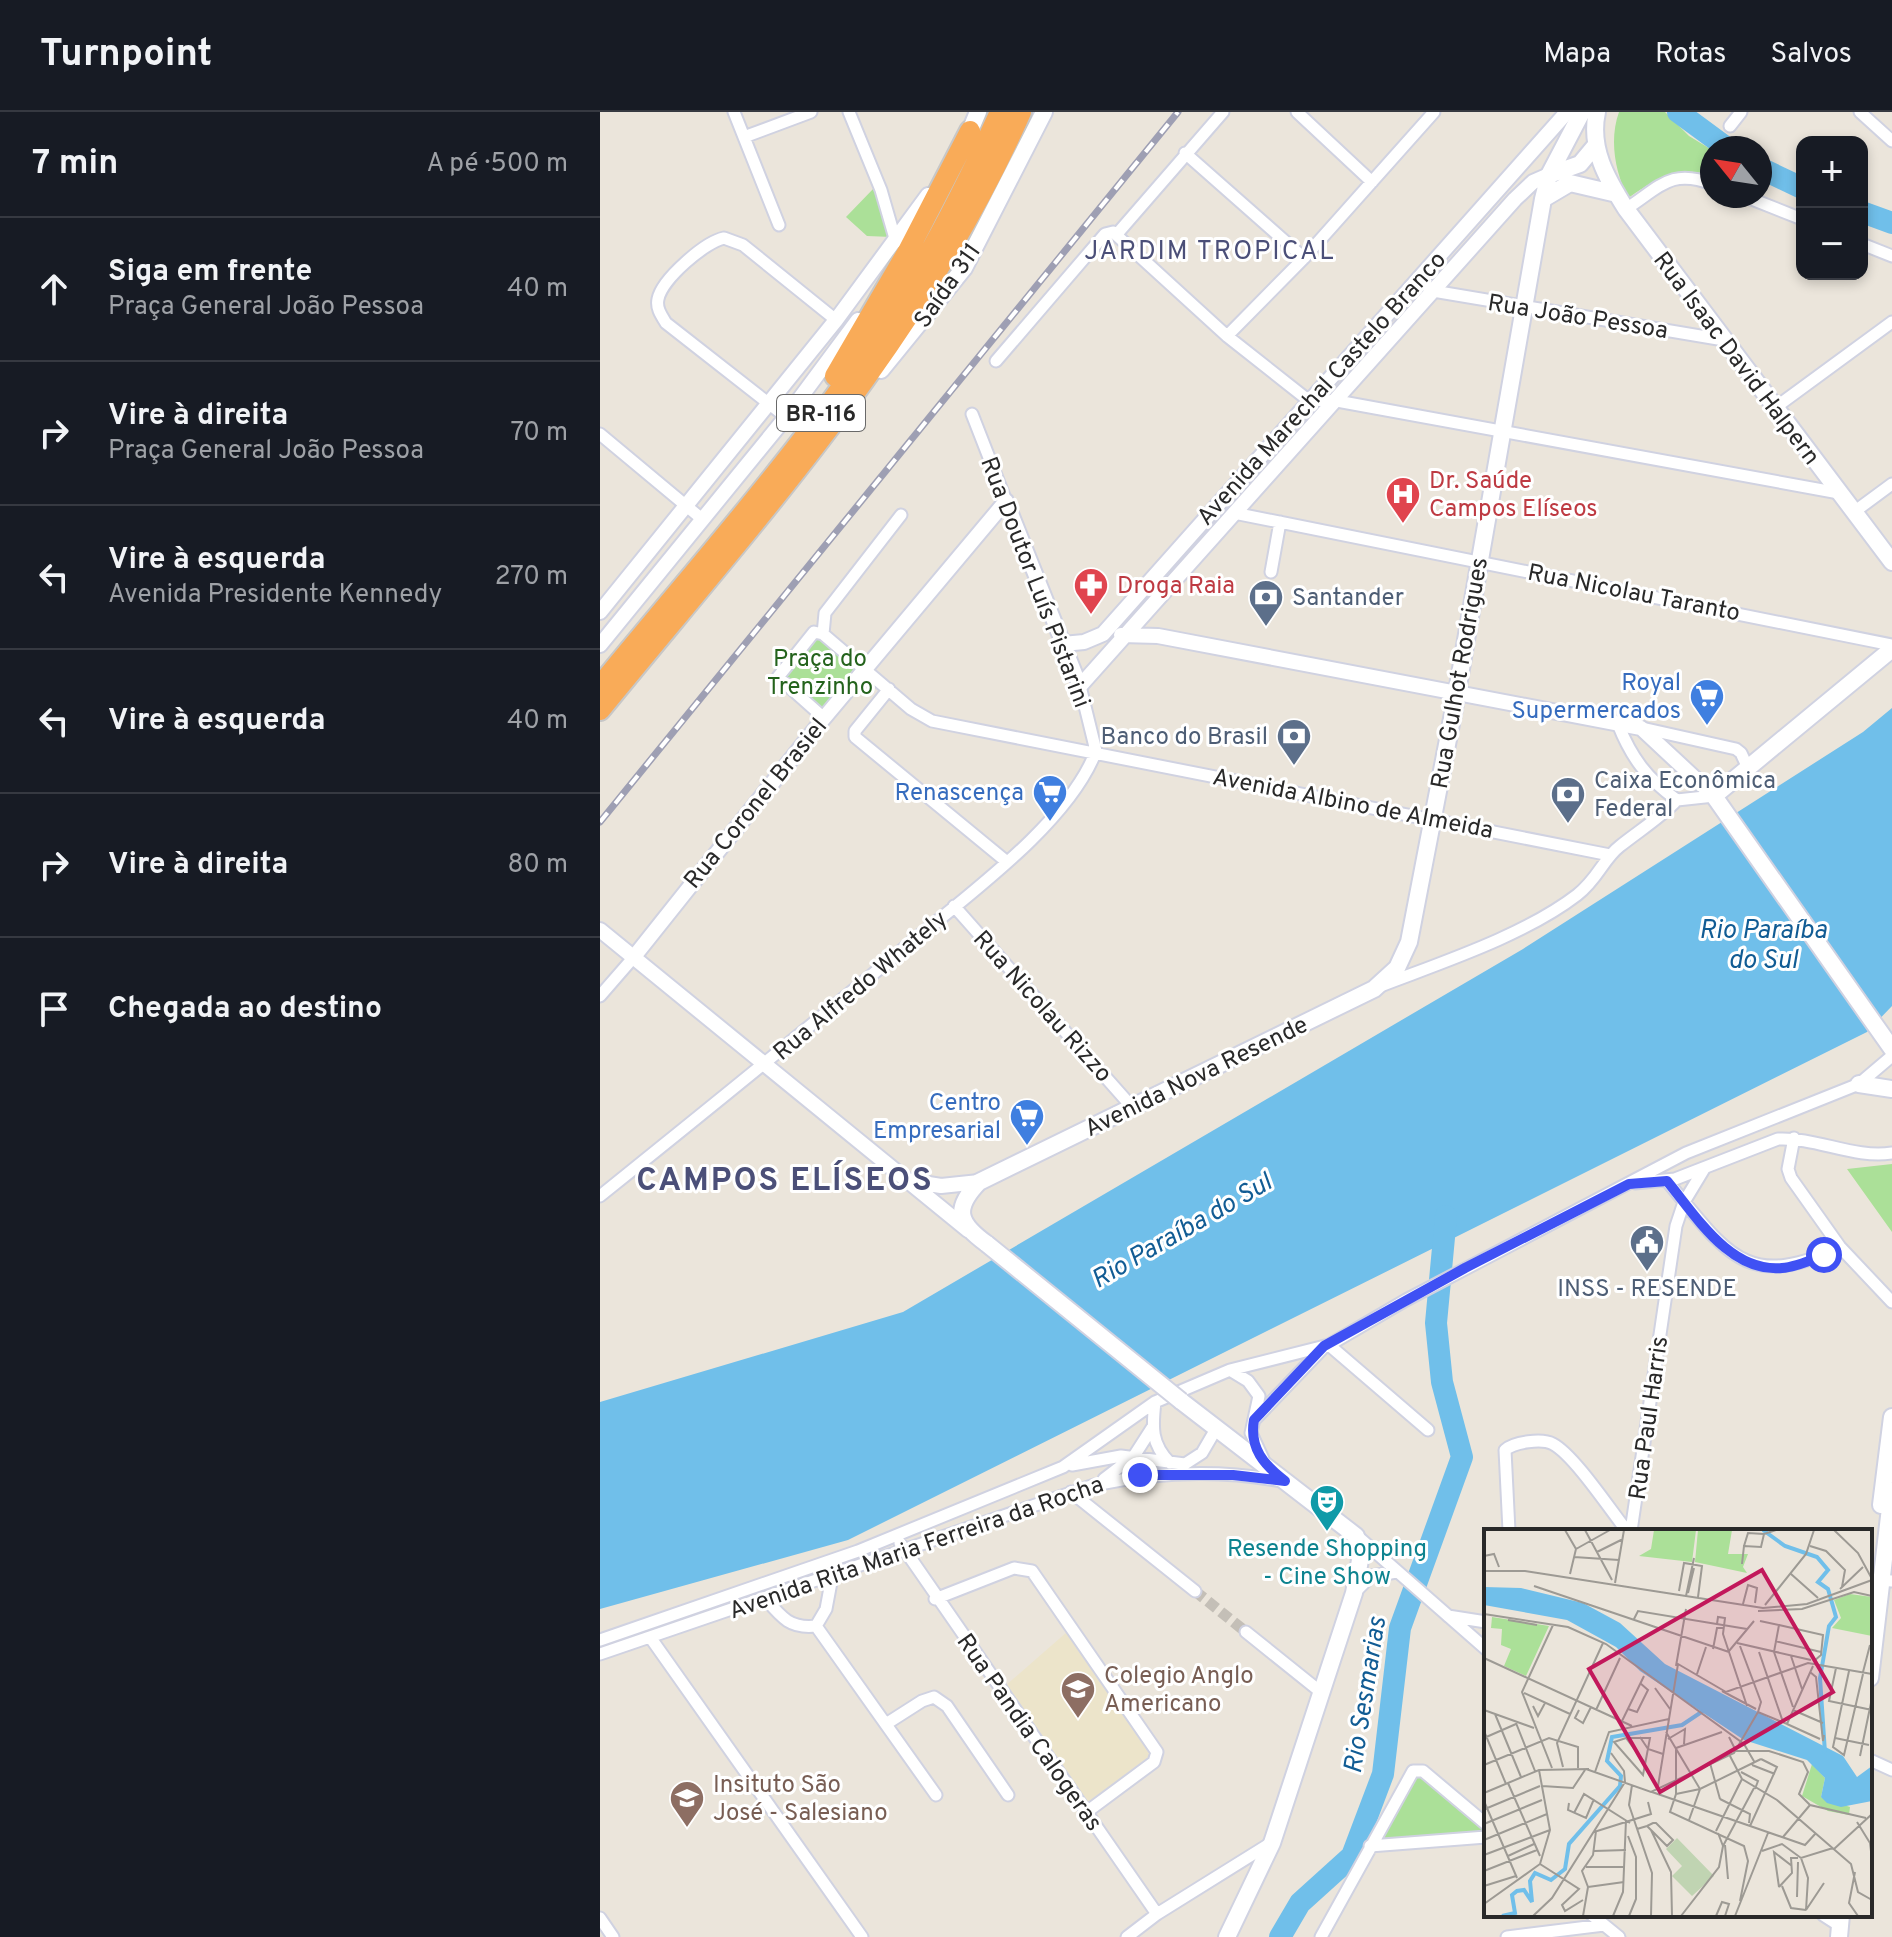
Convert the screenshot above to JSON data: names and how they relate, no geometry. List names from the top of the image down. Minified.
{"streets":{"highway":["BR-116"],"main road":["Saída 311","Rua Isaac David Halpern","Rua Gulhot Rodrigues","Avenida Nova Resende"],"street":["Rua João Pessoa","Avenida Marechal Castelo Branco","Rua Doutor Luís Pistarini","Rua Nicolau Taranto","Rua Coronel Brasiel","Avenida Albino de Almeida","Rua Alfredo Whately","Rua Nicolau Rizzo","Rua Paul Harris","Avenida Rita Maria Ferreira da Rocha","Rua Pandia Calogeras"]},"crossings":[["Saída 311","BR-116"],["Rua João Pessoa","Rua Isaac David Halpern"],["Rua João Pessoa","Avenida Marechal Castelo Branco"],["Rua João Pessoa","Rua Gulhot Rodrigues"],["Avenida Marechal Castelo Branco","Rua Doutor Luís Pistarini"],["Avenida Marechal Castelo Branco","Rua Nicolau Taranto"],["Avenida Marechal Castelo Branco","Rua Gulhot Rodrigues"],["Rua Doutor Luís Pistarini","Rua Coronel Brasiel"],["Rua Doutor Luís Pistarini","Avenida Albino de Almeida"],["Rua Doutor Luís Pistarini","Rua Alfredo Whately"],["Rua Nicolau Taranto","Rua Gulhot Rodrigues"],["Rua Gulhot Rodrigues","Avenida Albino de Almeida"],["Rua Gulhot Rodrigues","Avenida Nova Resende"],["Rua Coronel Brasiel","Avenida Albino de Almeida"],["Avenida Albino de Almeida","Rua Alfredo Whately"],["Rua Alfredo Whately","Rua Nicolau Rizzo"],["Rua Nicolau Rizzo","Avenida Nova Resende"],["Avenida Rita Maria Ferreira da Rocha","Rua Pandia Calogeras"]],"districts":["JARDIM TROPICAL","CAMPOS ELÍSEOS"],"water":["Rio Paraíba do Sul","Rio Sesmarias"],"parks":["Praça do Trenzinho"],"places":{"hospital":["Dr. Saúde Campos Elíseos"],"pharmacy":["Droga Raia"],"bank":["Santander","Banco do Brasil","Caixa Econômica Federal"],"supermarket":["Royal Supermercados","Renascença","Centro Empresarial"],"public building":["INSS - RESENDE"],"theatre":["Resende Shopping - Cine Show"],"school or university":["Colegio Anglo Americano","Insituto São José - Salesiano"]},"north":"top left","page":{"header":"Turnpoint","nav":["Mapa","Rotas","Salvos"],"heading":["7 min","A pé · 500 m"],"map_buttons":["+","−"],"list":[["Siga em frente","Praça General João Pessoa","40 m"],["Vire à direita","Praça General João Pessoa","70 m"],["Vire à esquerda","Avenida Presidente Kennedy","270 m"],["Vire à esquerda","40 m"],["Vire à direita","80 m"],"Chegada ao destino"]}}
